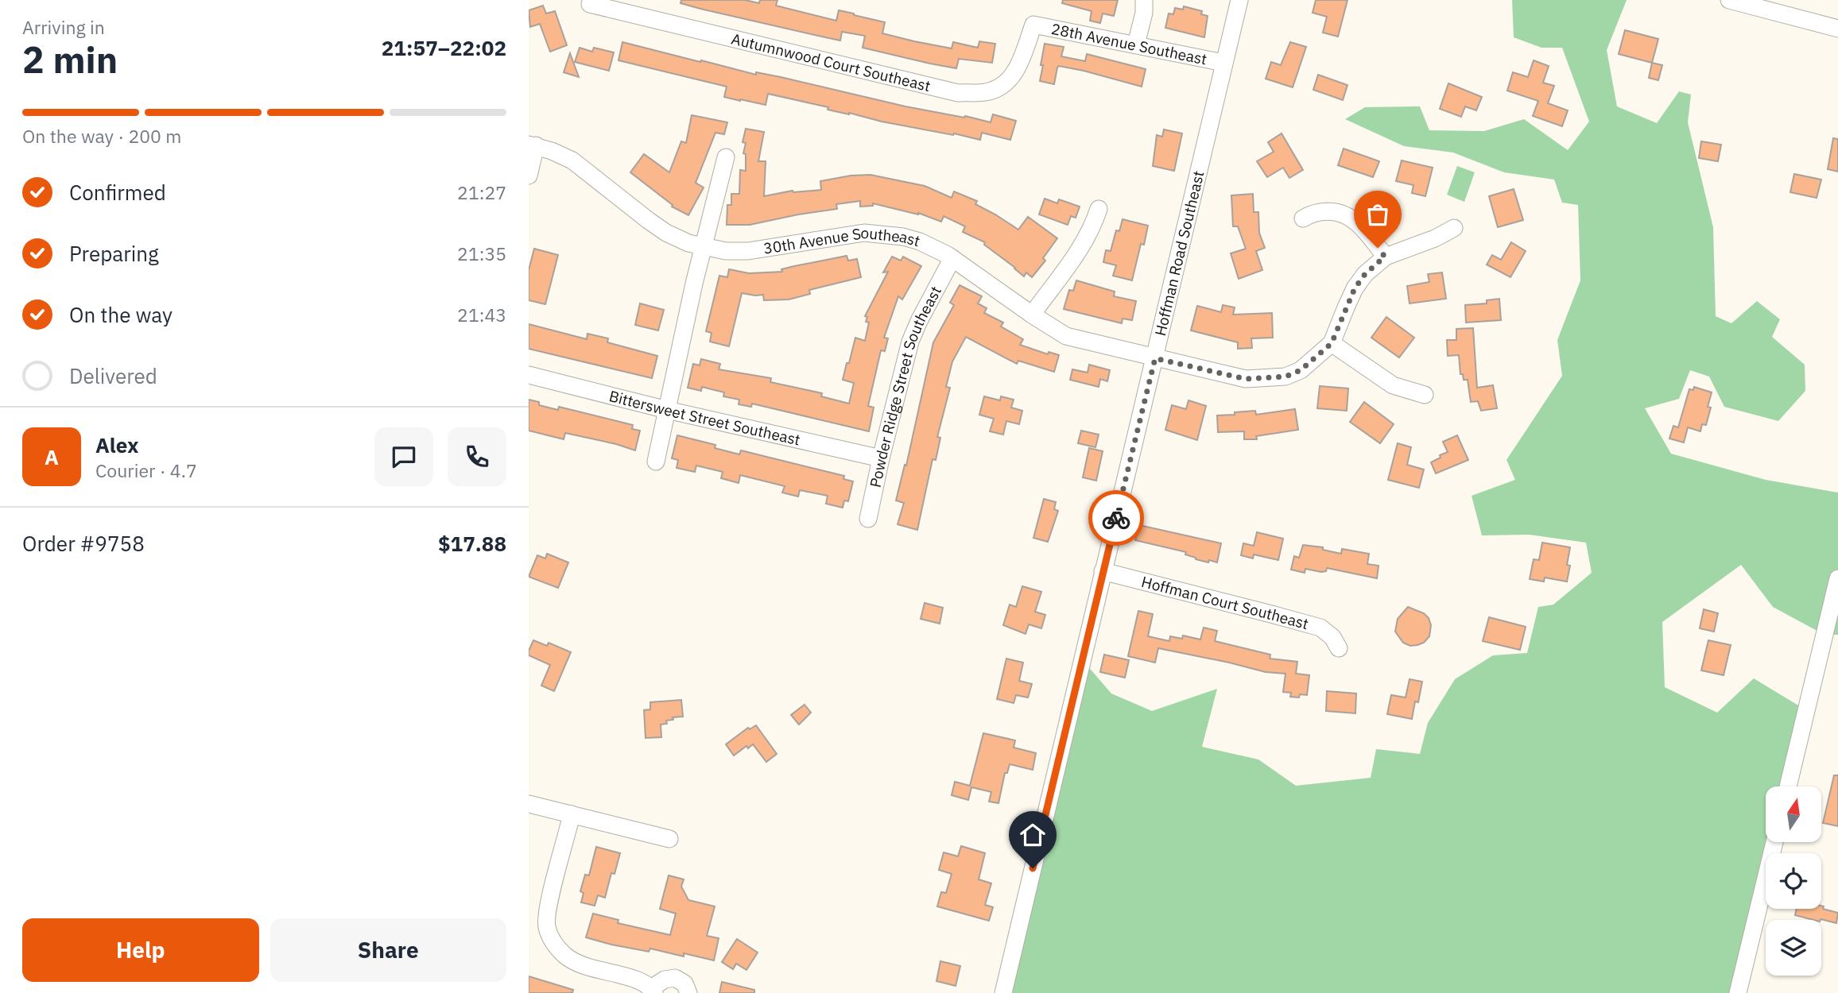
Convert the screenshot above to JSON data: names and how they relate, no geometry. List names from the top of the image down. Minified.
{"streets":{"street":["28th Avenue Southeast","Autumnwood Court Southeast","30th Avenue Southeast","Hoffman Road Southeast","Powder Ridge Street Southeast","Bittersweet Street Southeast","Hoffman Court Southeast"]},"crossings":[["28th Avenue Southeast","Autumnwood Court Southeast"],["28th Avenue Southeast","Hoffman Road Southeast"],["30th Avenue Southeast","Hoffman Road Southeast"],["30th Avenue Southeast","Powder Ridge Street Southeast"],["Hoffman Road Southeast","Hoffman Court Southeast"],["Powder Ridge Street Southeast","Bittersweet Street Southeast"]],"north":"top","page":{"heading":["2 min","Arriving in","21:57–22:02"],"panel":["Alex","Courier · 4.7","Order #9758","$17.88"],"bar":"On the way · 200 m","list":[["Confirmed","21:27"],["Preparing","21:35"],["On the way","21:43"],"Delivered"],"round":"A","buttons":["Help","Share"]}}
